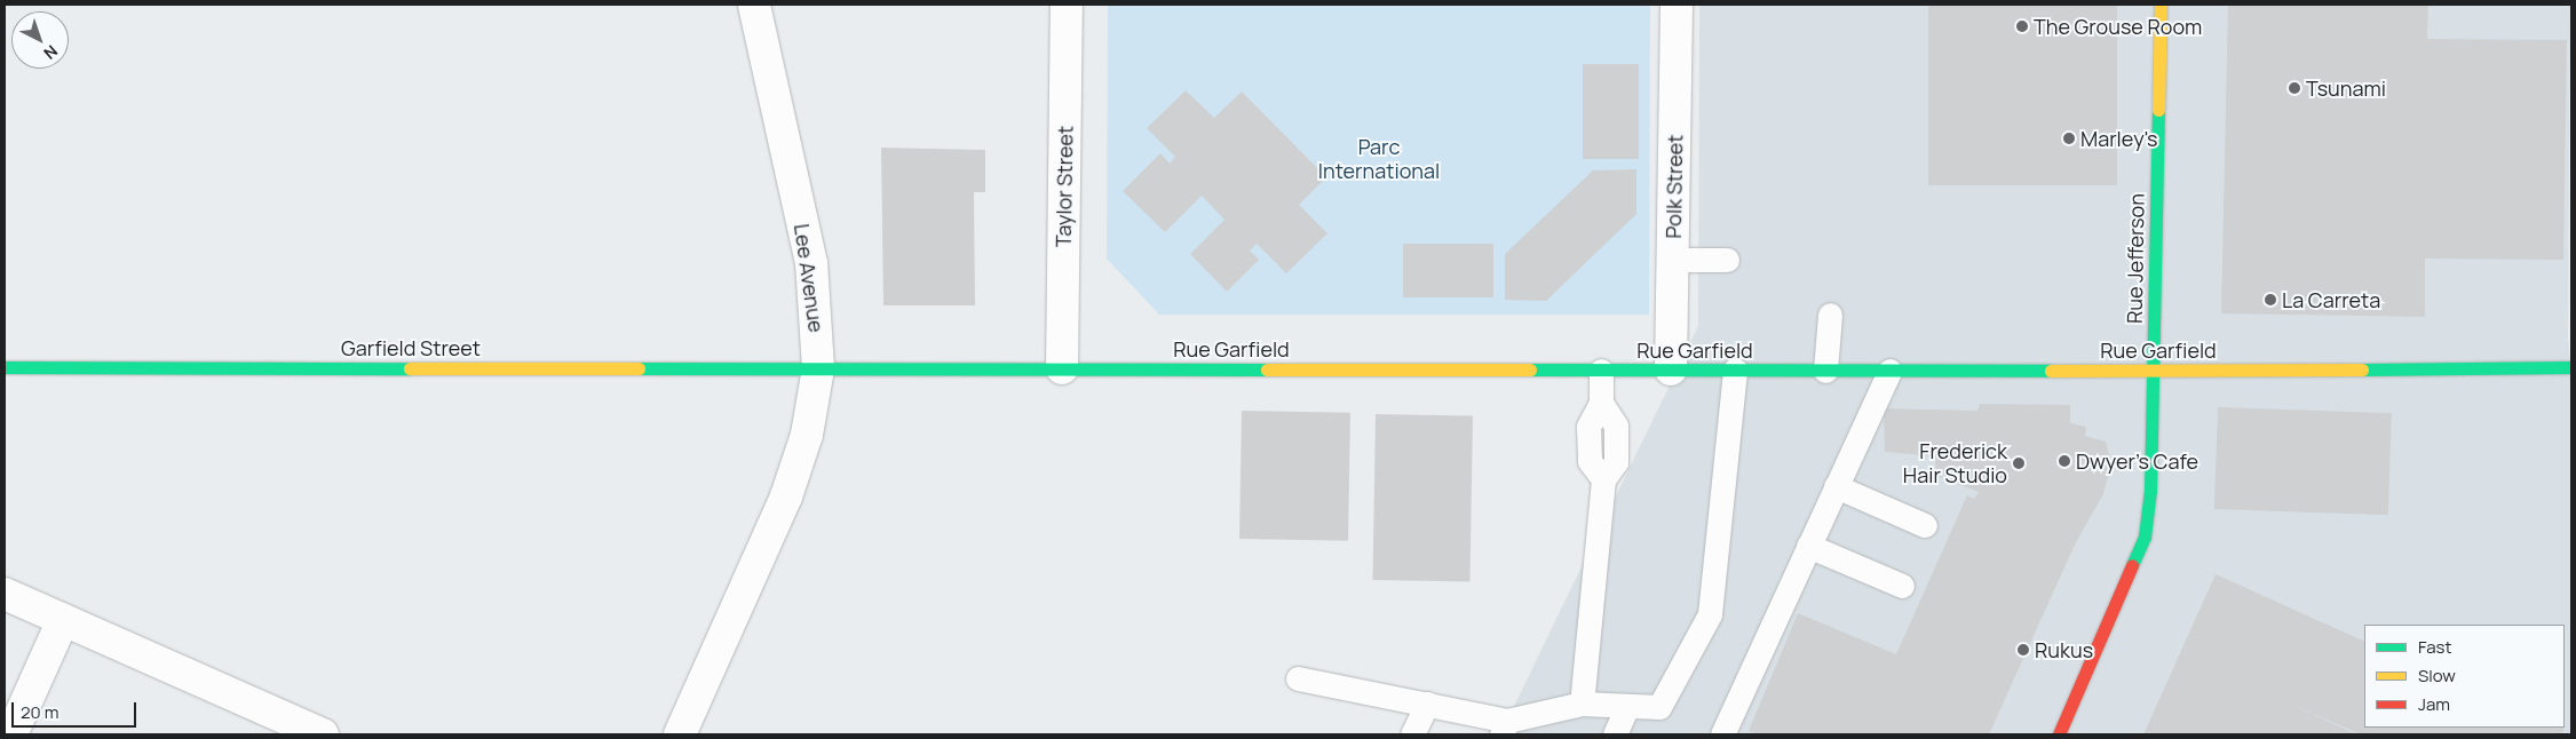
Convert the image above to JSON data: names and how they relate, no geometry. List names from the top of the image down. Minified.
{"streets":{"street":["Taylor Street","Polk Street","Rue Jefferson","Lee Avenue","Garfield Street","Rue Garfield"]},"crossings":[["Taylor Street","Rue Garfield"],["Polk Street","Rue Garfield"],["Rue Jefferson","Rue Garfield"],["Lee Avenue","Garfield Street"],["Lee Avenue","Rue Garfield"],["Garfield Street","Rue Garfield"]],"parks":["Parc International"],"places":["The Grouse Room","Tsunami","Marley's","La Carreta","Dwyer's Cafe","Frederick Hair Studio","Rukus"],"legend":["Fast","Slow","Jam"],"scale_bar":"20 m","north":"bottom right"}
